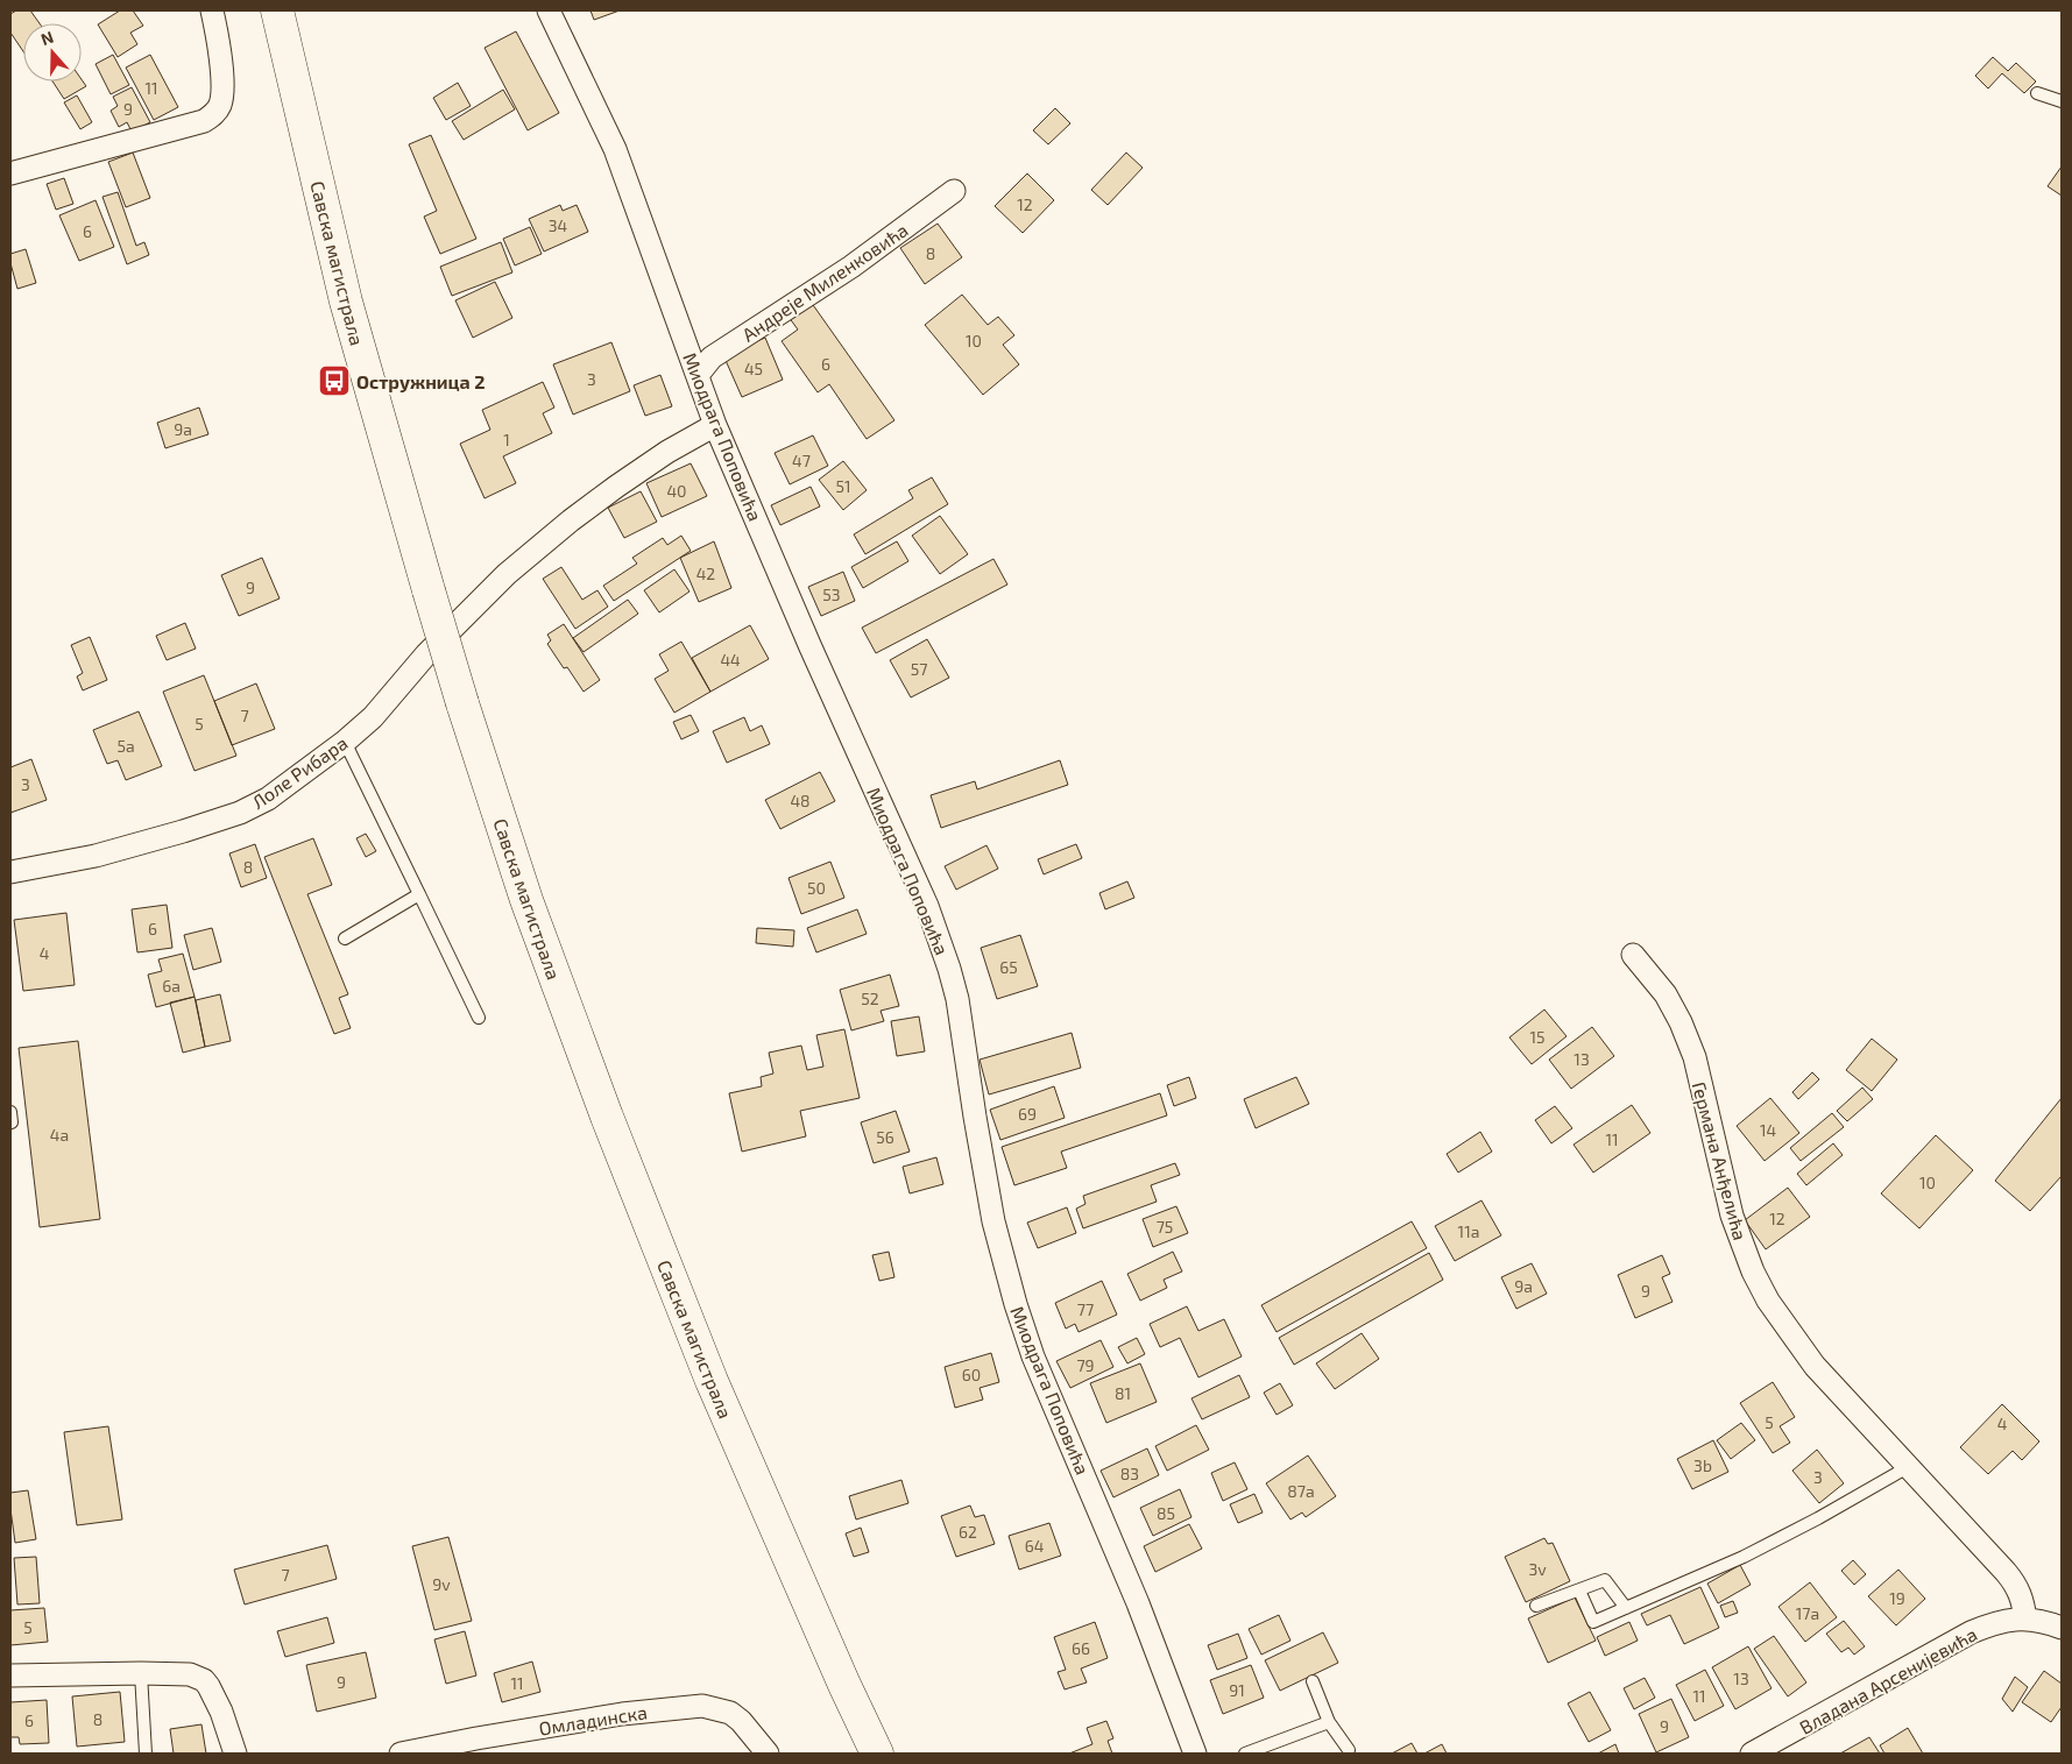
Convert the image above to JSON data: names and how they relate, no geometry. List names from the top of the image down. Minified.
{"streets":{"main road":["Савска магистрала"],"street":["Андреје Миленковића","Миодрага Поповића","Лоле Рибара","Германа Анђелића","Владана Арсенијевића","Омладинска"]},"crossings":[["Андреје Миленковића","Миодрага Поповића"],["Миодрага Поповића","Лоле Рибара"],["Германа Анђелића","Владана Арсенијевића"]],"places":{"bus stop":["Остружница 2"]},"house_numbers":["11","9","12","34","6","8","10","6","45","3","9a","1","47","51","40","42","9","53","44","57","7","5","5a","3","48","8","50","6","4","65","6a","52","15","13","69","14","4a","56","11","10","12","75","11a","9a","9","77","79","60","81","5","4","3b","83","3","87a","85","62","64","3v","7","9v","19","17a","5","66","13","9","11","91","11","8","6","9"],"north":"top"}
